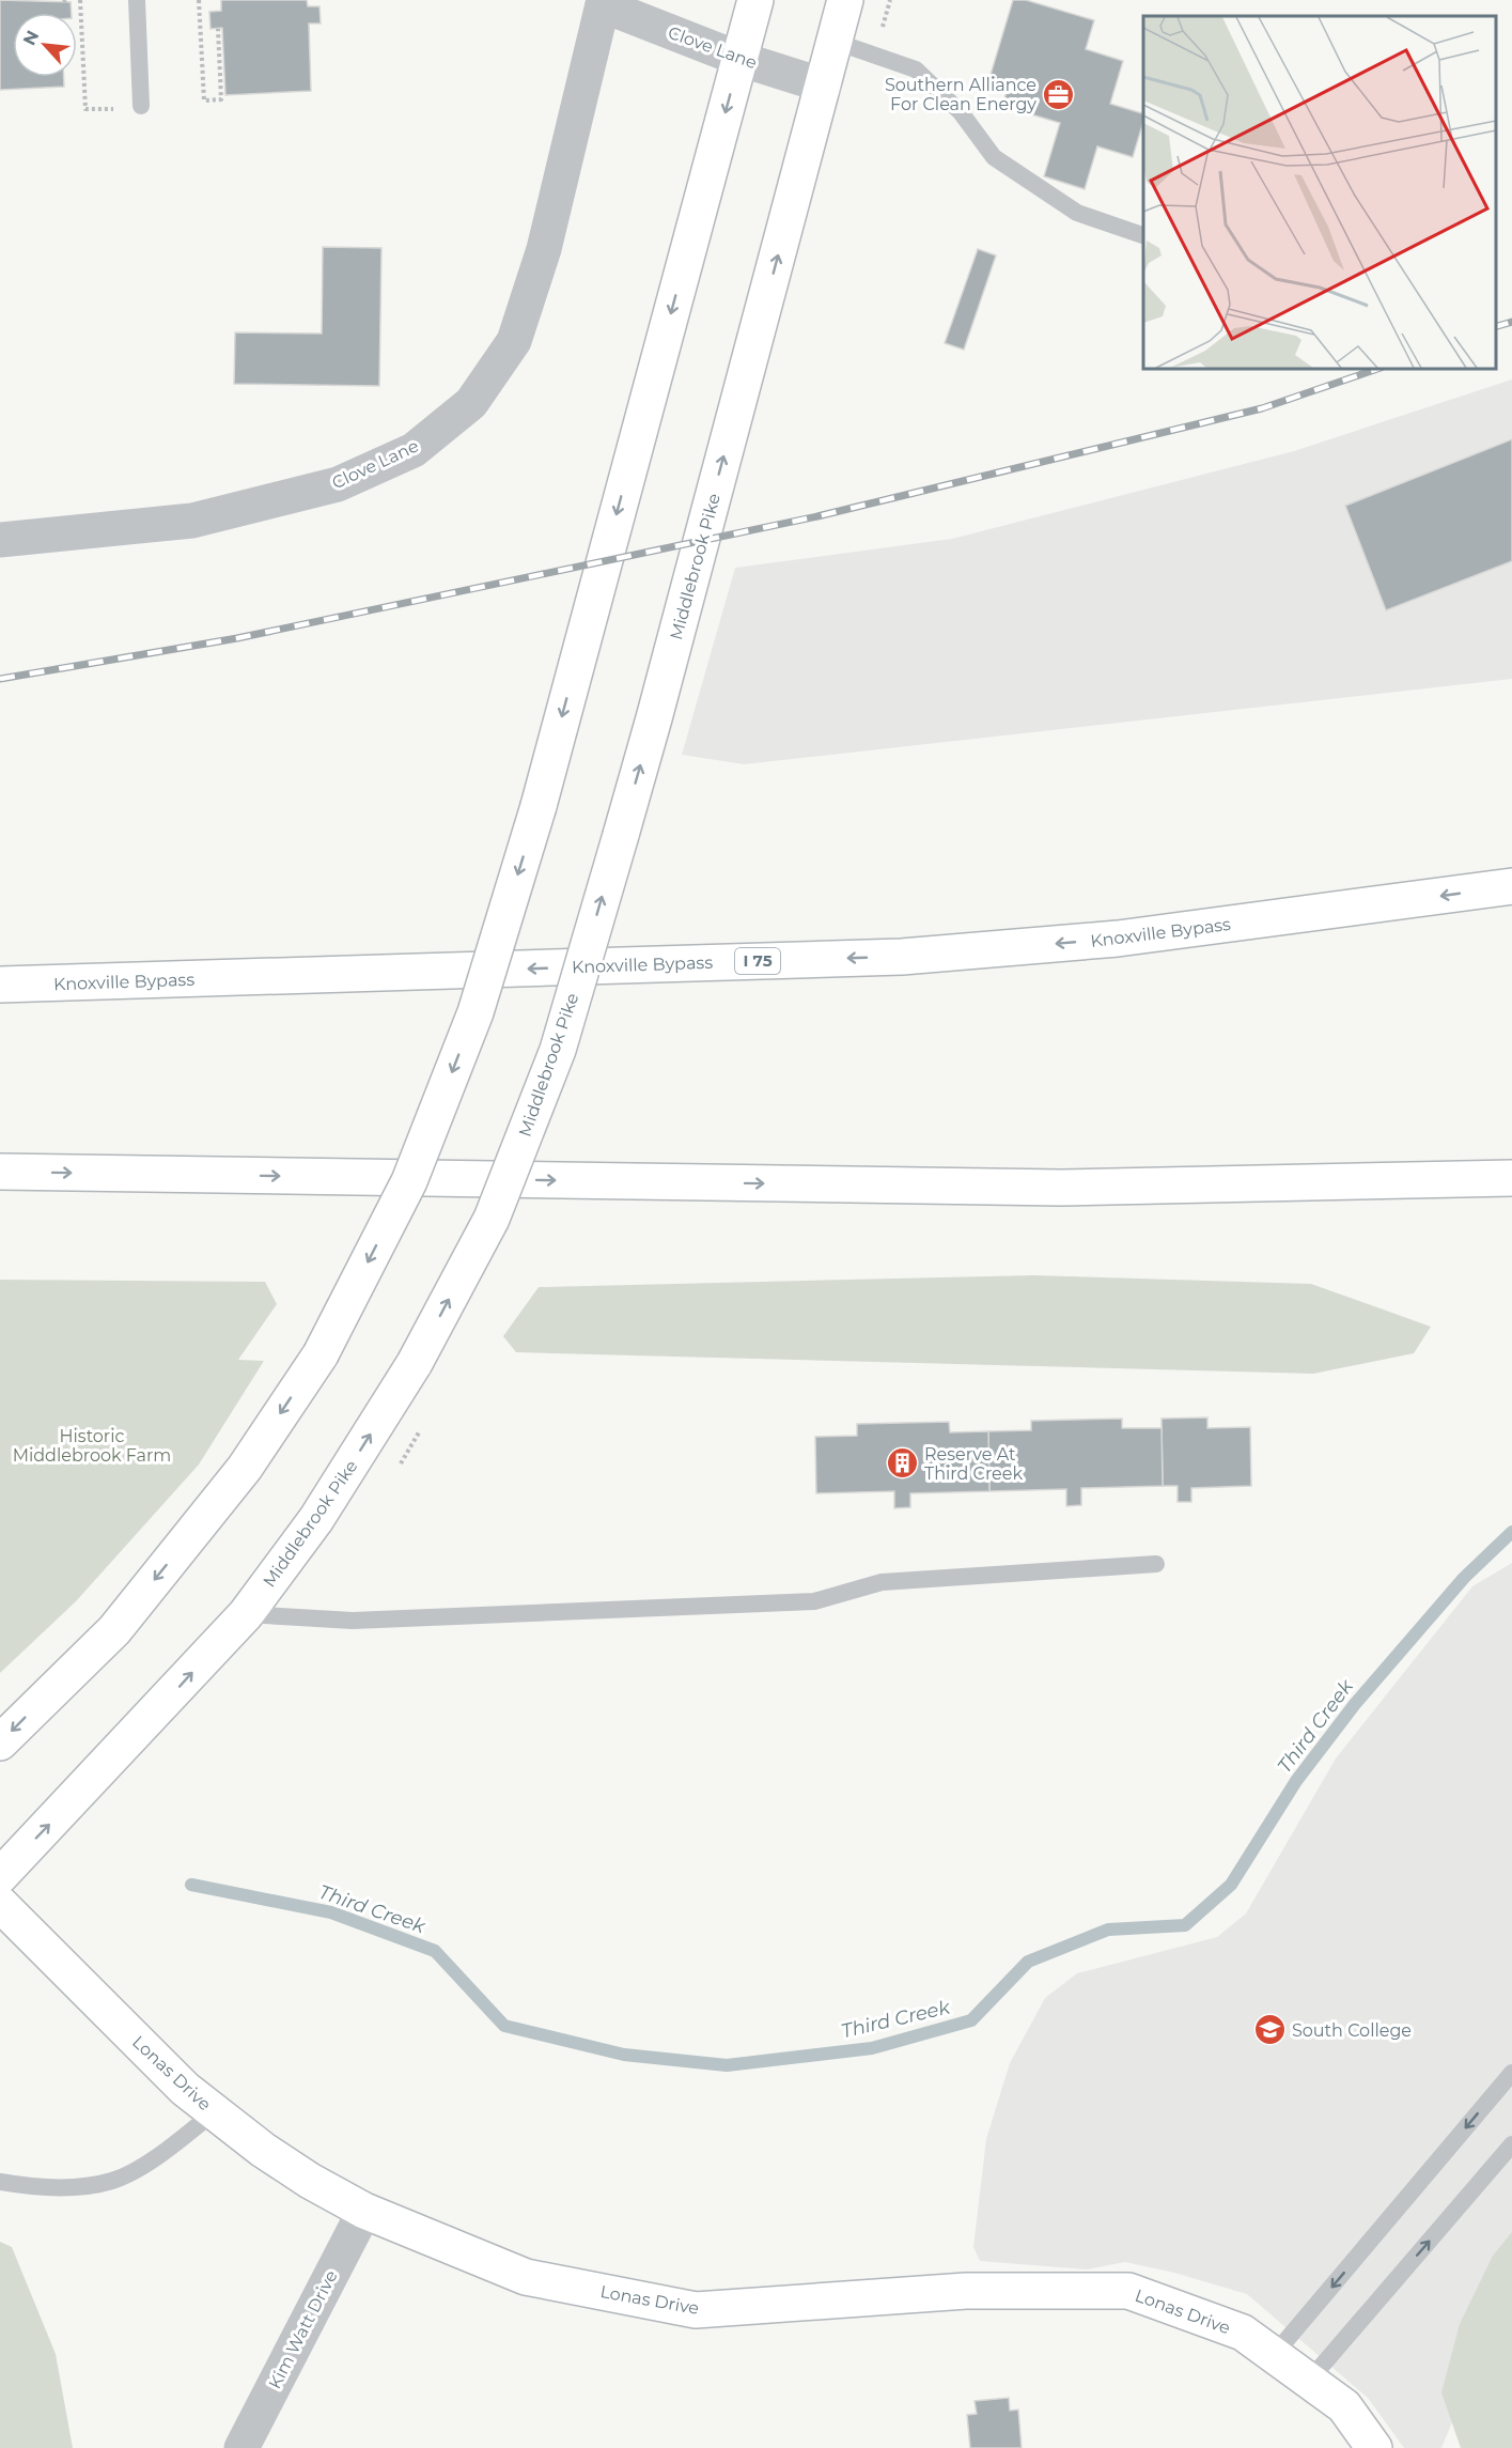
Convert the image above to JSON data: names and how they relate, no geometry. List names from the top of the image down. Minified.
{"streets":{"main road":["Middlebrook Pike","Knoxville Bypass","I 75","Lonas Drive"],"street":["Clove Lane","Kim Watt Drive"]},"crossings":[["Clove Lane","Middlebrook Pike"],["Lonas Drive","Kim Watt Drive"]],"water":["Third Creek"],"parks":["Historic Middlebrook Farm"],"places":{"office":["Southern Alliance For Clean Energy"],"building":["Reserve At Third Creek"],"school or university":["South College"]},"north":"top left"}
